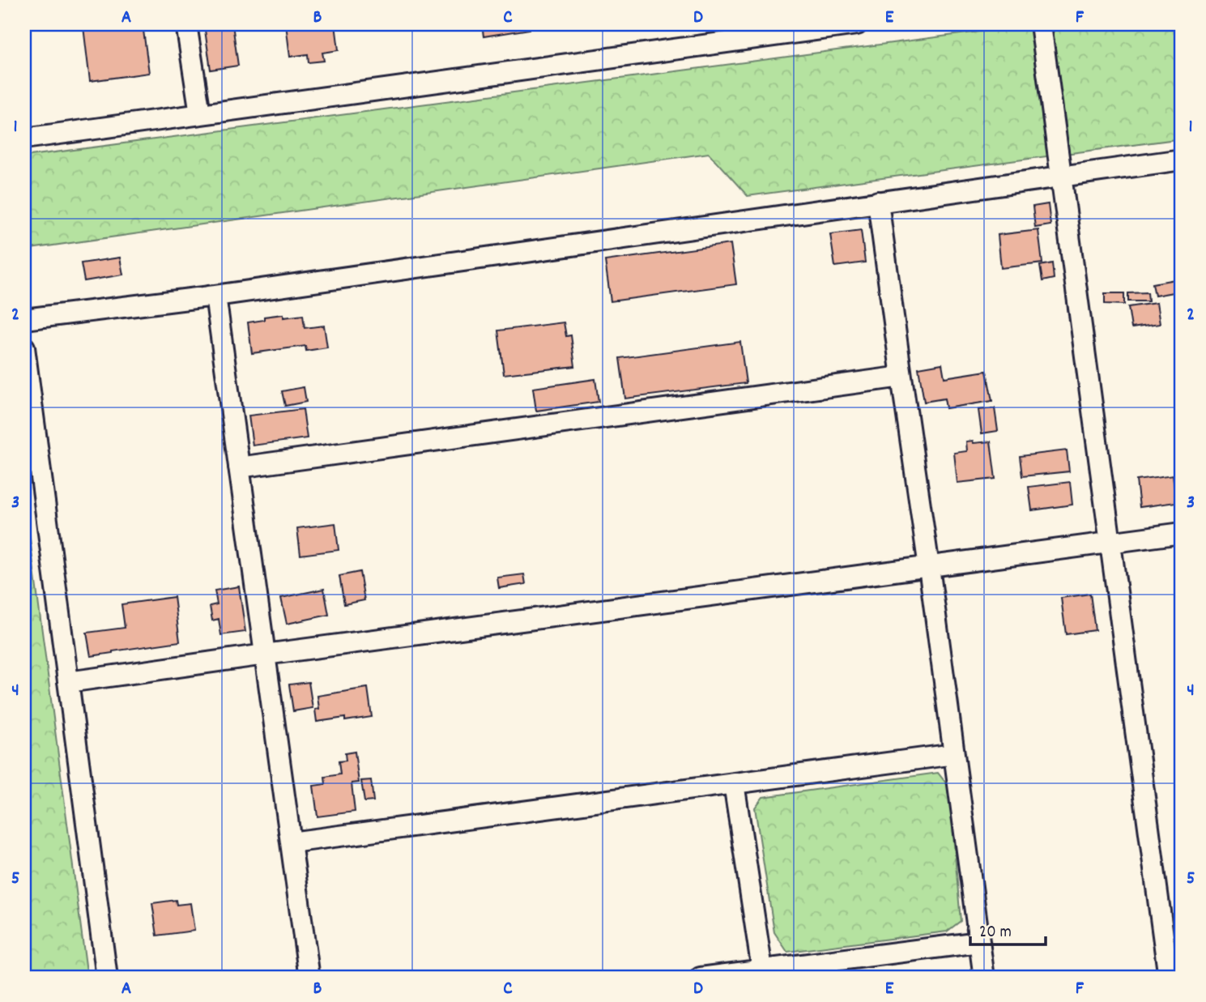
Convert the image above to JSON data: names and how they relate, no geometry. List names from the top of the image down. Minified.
{"scale_bar":"20 m","grid":{"columns":["A","B","C","D","E","F"],"rows":["1","2","3","4","5"]}}
